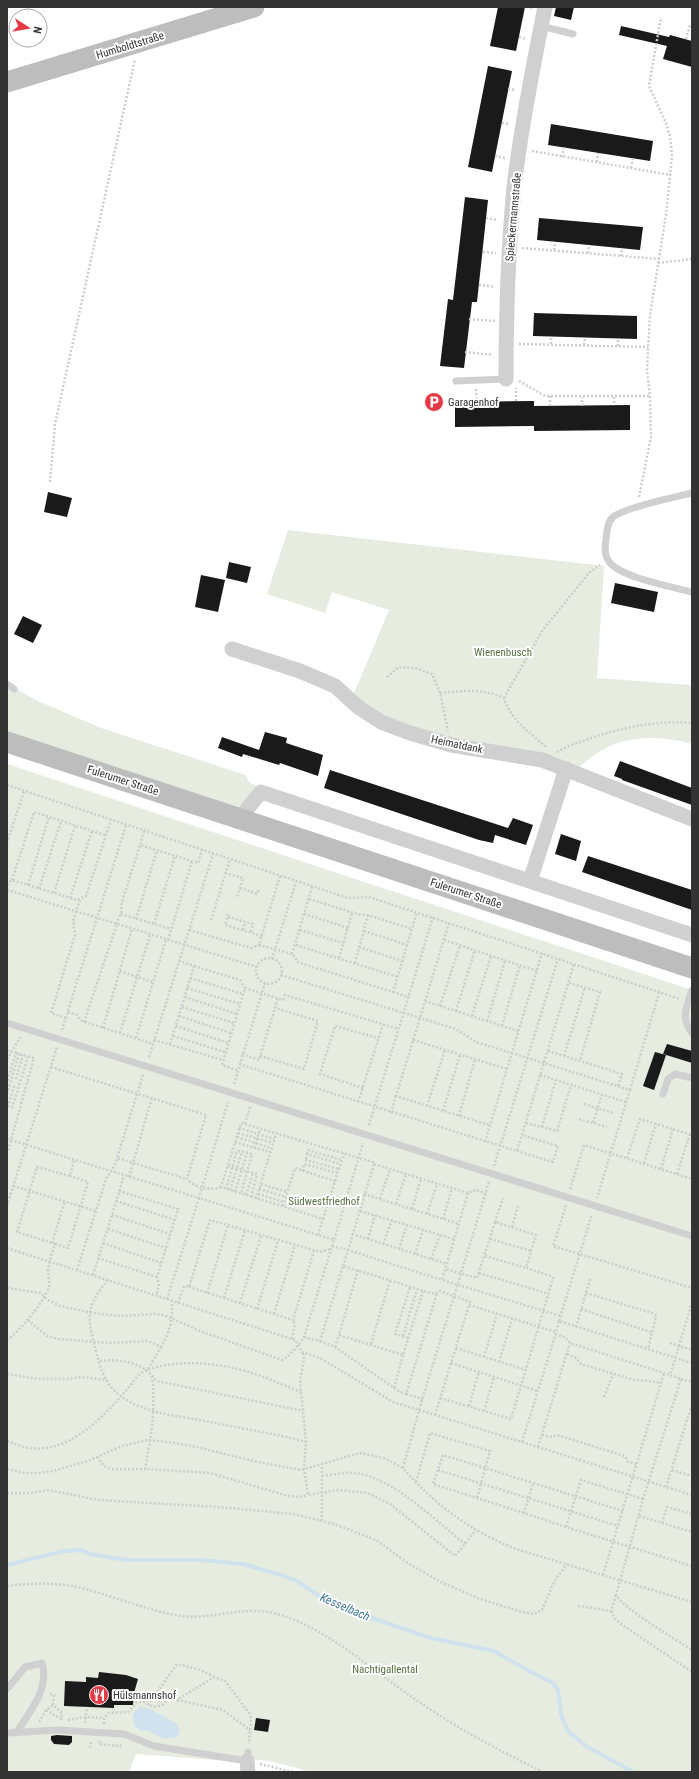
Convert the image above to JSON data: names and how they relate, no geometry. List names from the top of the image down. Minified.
{"streets":{"main road":["Humboldtstraße","Fulerumer Straße"],"street":["Spieckermannstraße","Heimatdank"]},"water":["Kesselbach"],"parks":["Wienenbusch","Südwestfriedhof","Nachtigallental"],"places":{"parking":["Garagenhof"],"restaurant":["Hülsmannshof"]},"north":"right"}
